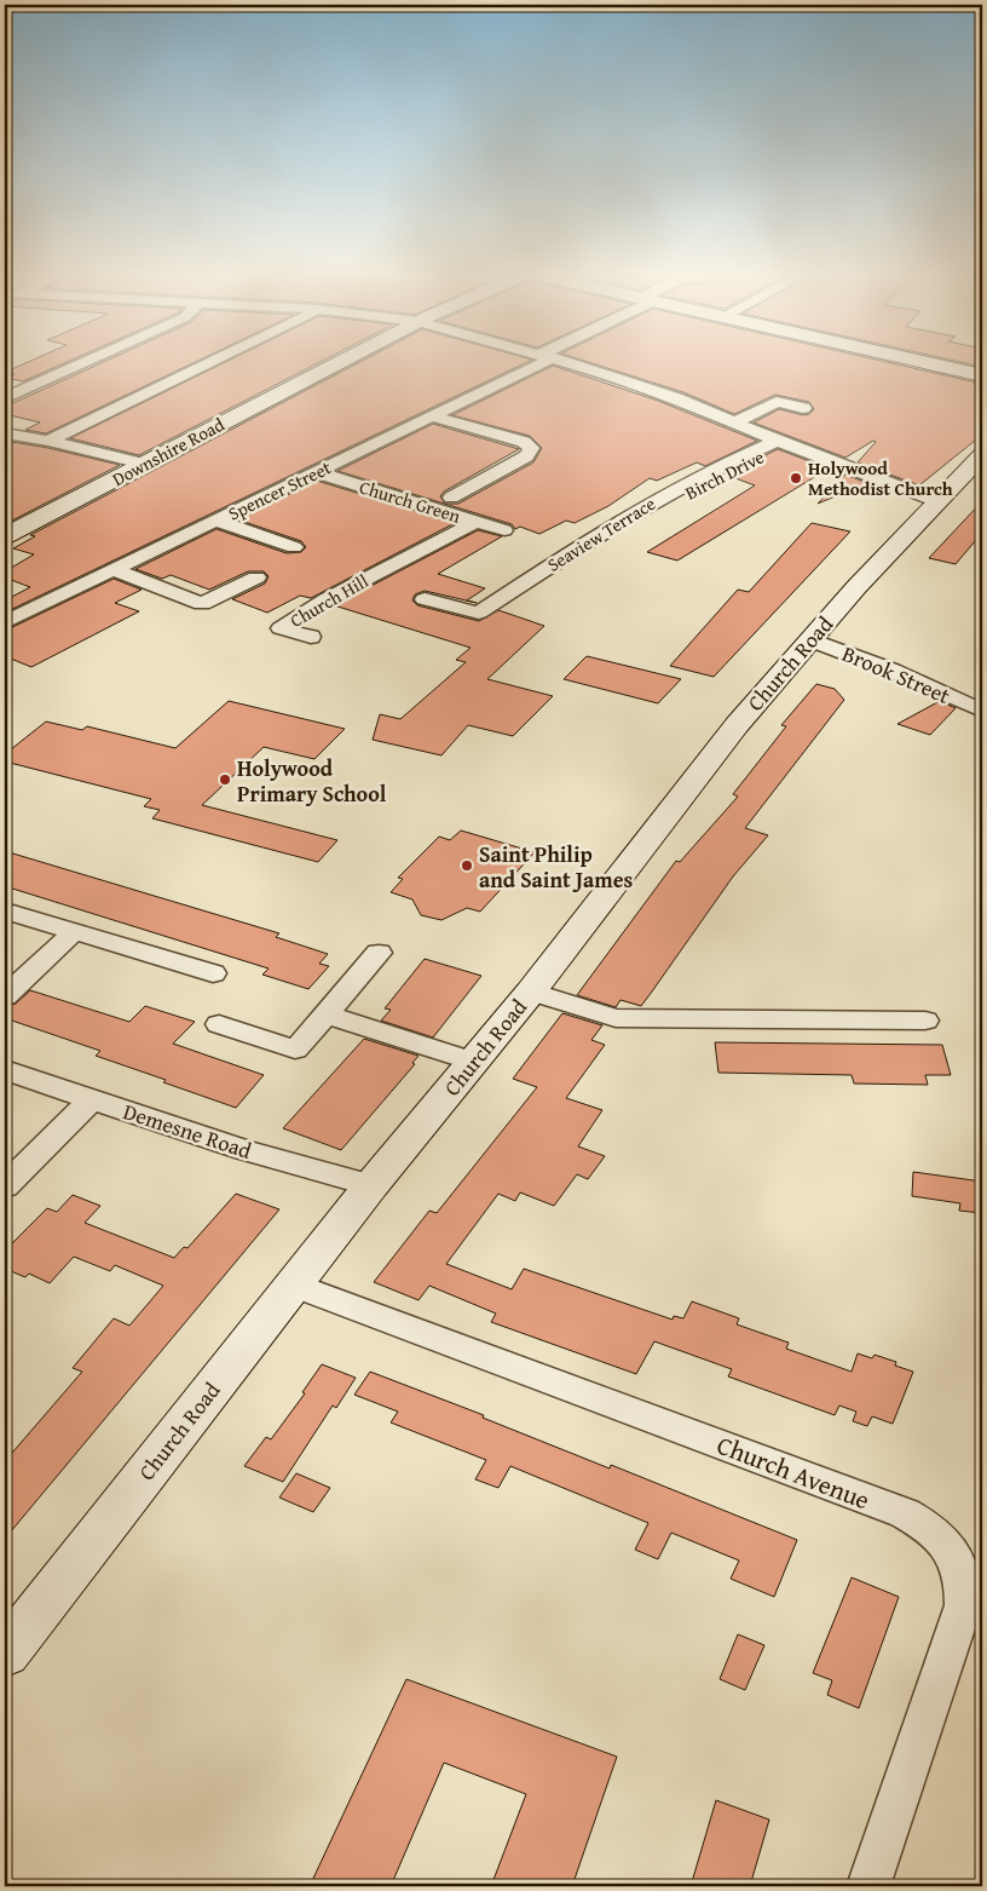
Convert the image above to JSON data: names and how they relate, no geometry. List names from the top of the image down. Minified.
{"streets":{"street":["Downshire Road","Birch Drive","Spencer Street","Church Green","Seaview Terrace","Church Hill","Church Road","Brook Street","Demesne Road","Church Avenue"]},"crossings":[["Birch Drive","Seaview Terrace"],["Spencer Street","Church Green"],["Church Green","Church Hill"],["Church Road","Brook Street"],["Church Road","Demesne Road"],["Church Road","Church Avenue"]],"places":["Holywood Methodist Church","Holywood Primary School","Saint Philip and Saint James"]}
